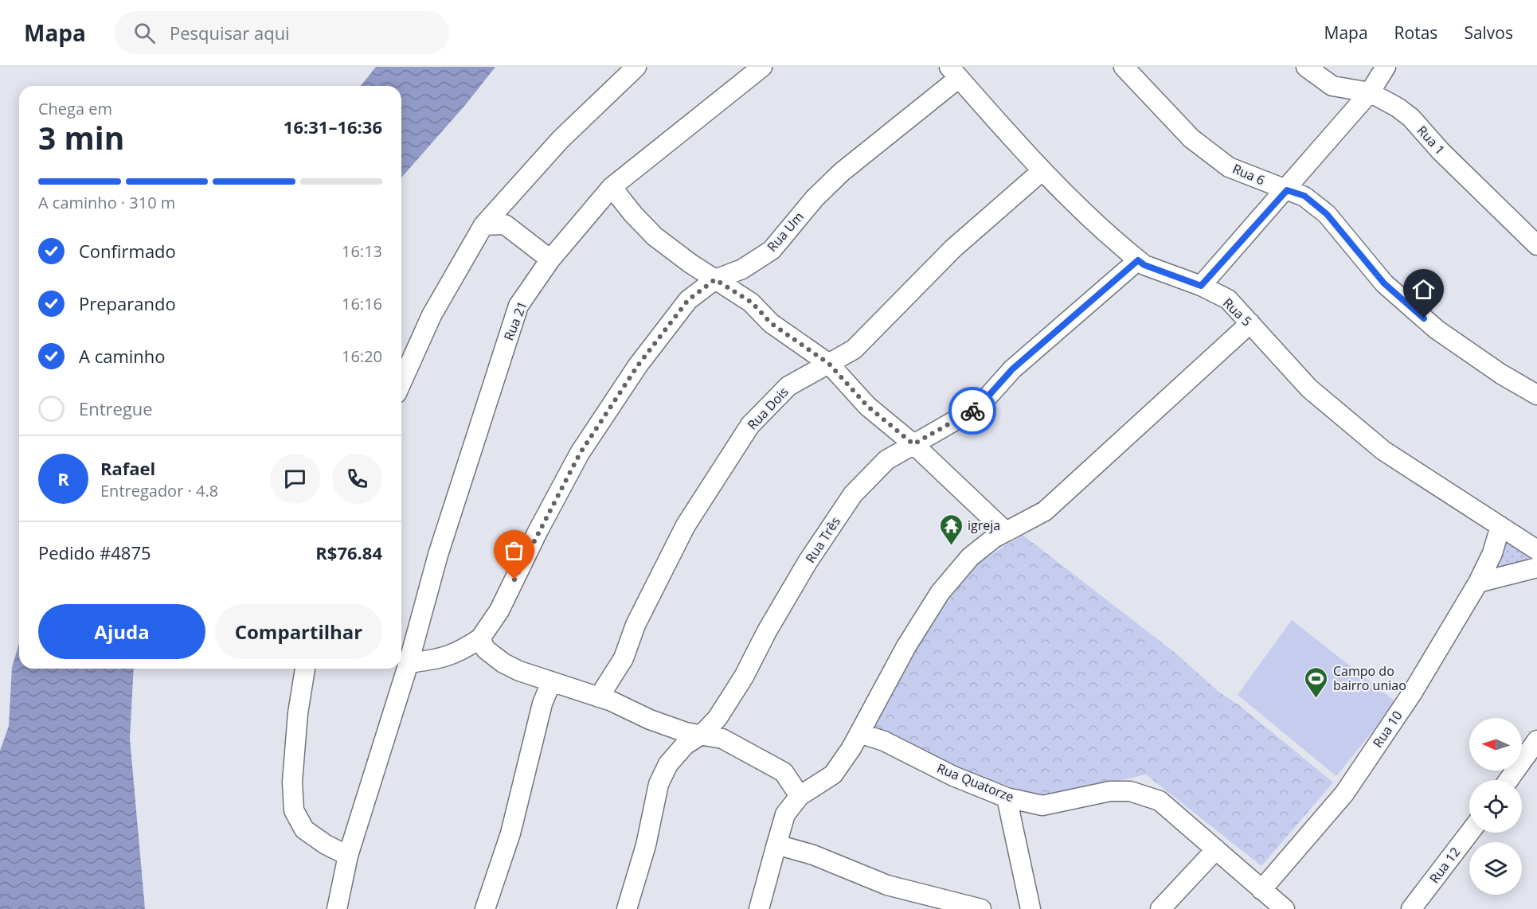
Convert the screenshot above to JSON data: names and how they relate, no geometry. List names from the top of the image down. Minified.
{"streets":{"street":["Rua 1","Rua 6","Rua Um","Rua 5","Rua 21","Rua Dois","Rua Três","Rua 10","Rua Quatorze","Rua 12"]},"crossings":[["Rua Um","Rua 5"],["Rua 5","Rua Dois"],["Rua 5","Rua Três"],["Rua 5","Rua 10"],["Rua 10","Rua Quatorze"]],"places":{"temple":["igreja"],"sports":["Campo do bairro uniao"]},"north":"left","page":{"header":"Mapa","search":"Pesquisar aqui","nav":["Mapa","Rotas","Salvos"],"heading":["3 min","Chega em","16:31–16:36"],"panel":["Rafael","Entregador · 4.8","Pedido #4875","R$76.84"],"bar":"A caminho · 310 m","list":[["Confirmado","16:13"],["Preparando","16:16"],["A caminho","16:20"],"Entregue"],"round":"R","buttons":["Ajuda","Compartilhar"]}}
